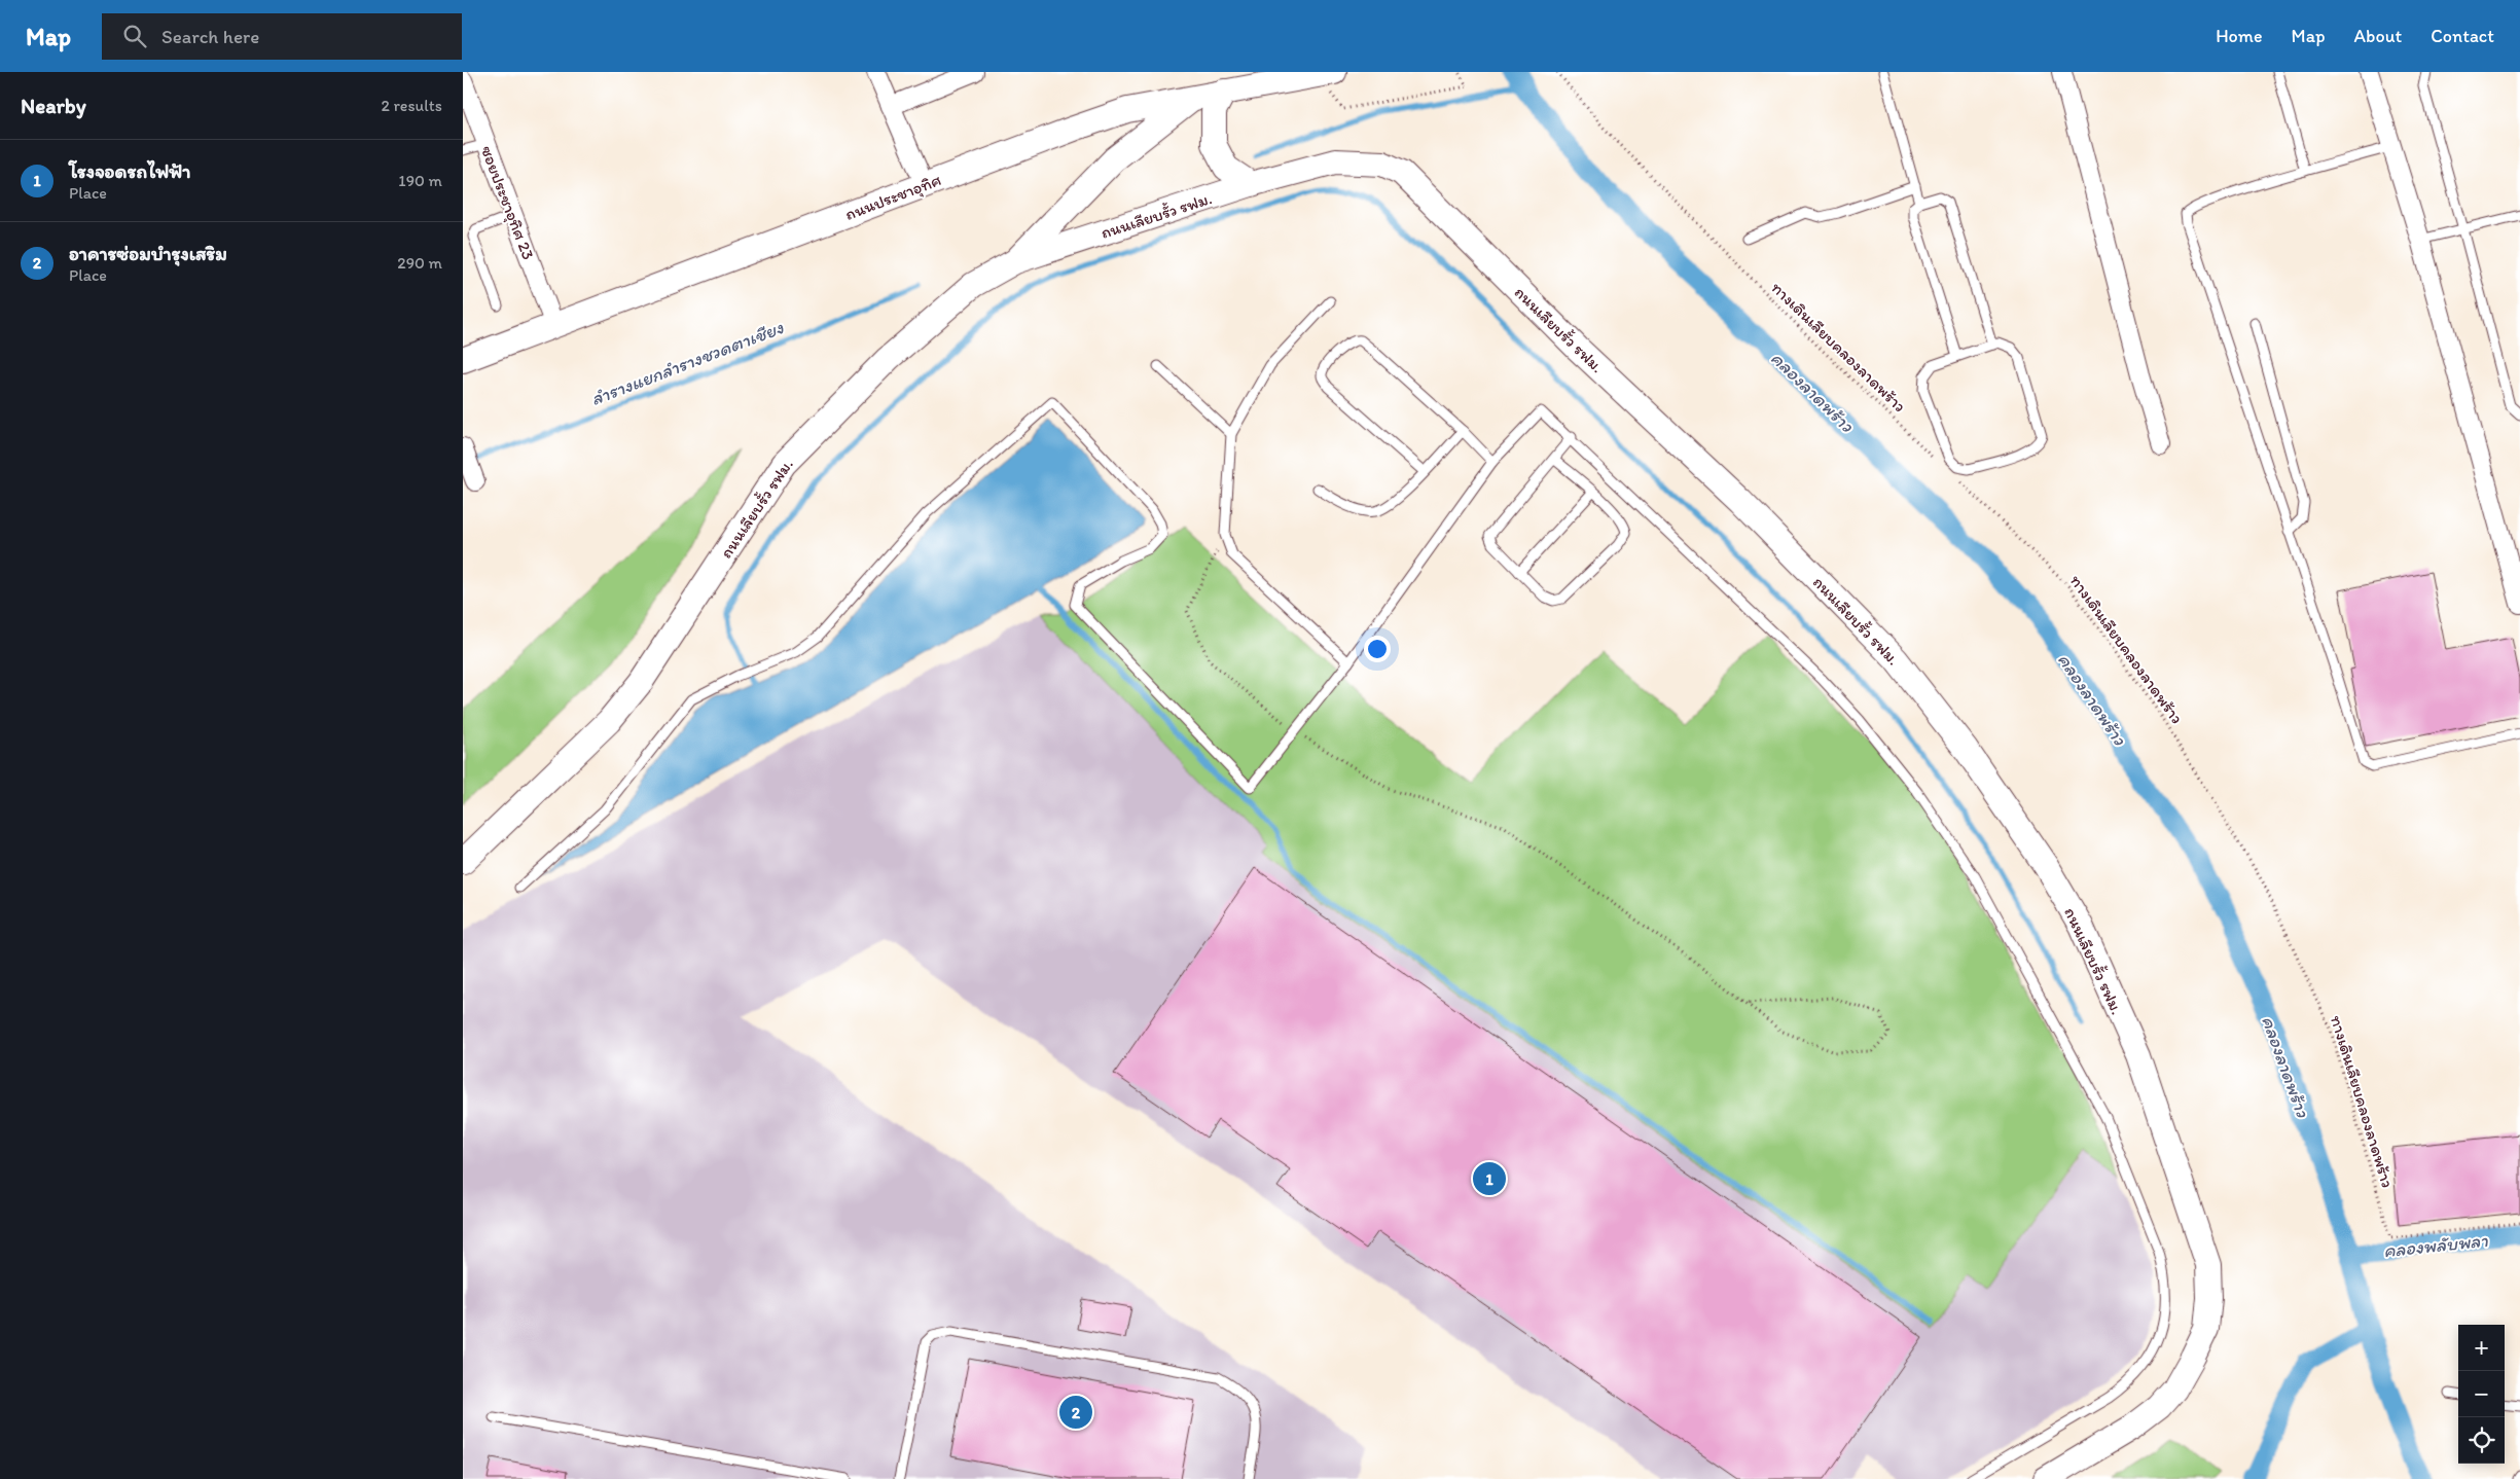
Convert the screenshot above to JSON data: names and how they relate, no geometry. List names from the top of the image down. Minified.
{"streets":{"street":["ถนนประชาอุทิศ","ซอยประชาอุทิศ 23","ถนนเลียบรั้ว รฟม."],"path":["ทางเดินเลียบคลองลาดพร้าว"]},"crossings":[["ถนนประชาอุทิศ","ซอยประชาอุทิศ 23"]],"water":["ลำรางแยกลำรางชวดตาเชียง","คลองลาดพร้าว","คลองพลับพลา"],"page":{"header":"Map","search":"Search here","nav":["Home","Map","About","Contact"],"heading":["Nearby","2 results"],"list":[{"mark":"1","name":"โรงจอดรถไฟฟ้า","note":"Place","value":"190 m"},{"mark":"2","name":"อาคารซ่อมบำรุงเสริม","note":"Place","value":"290 m"}],"pins":["1","2"],"map_buttons":["+","−"]}}
